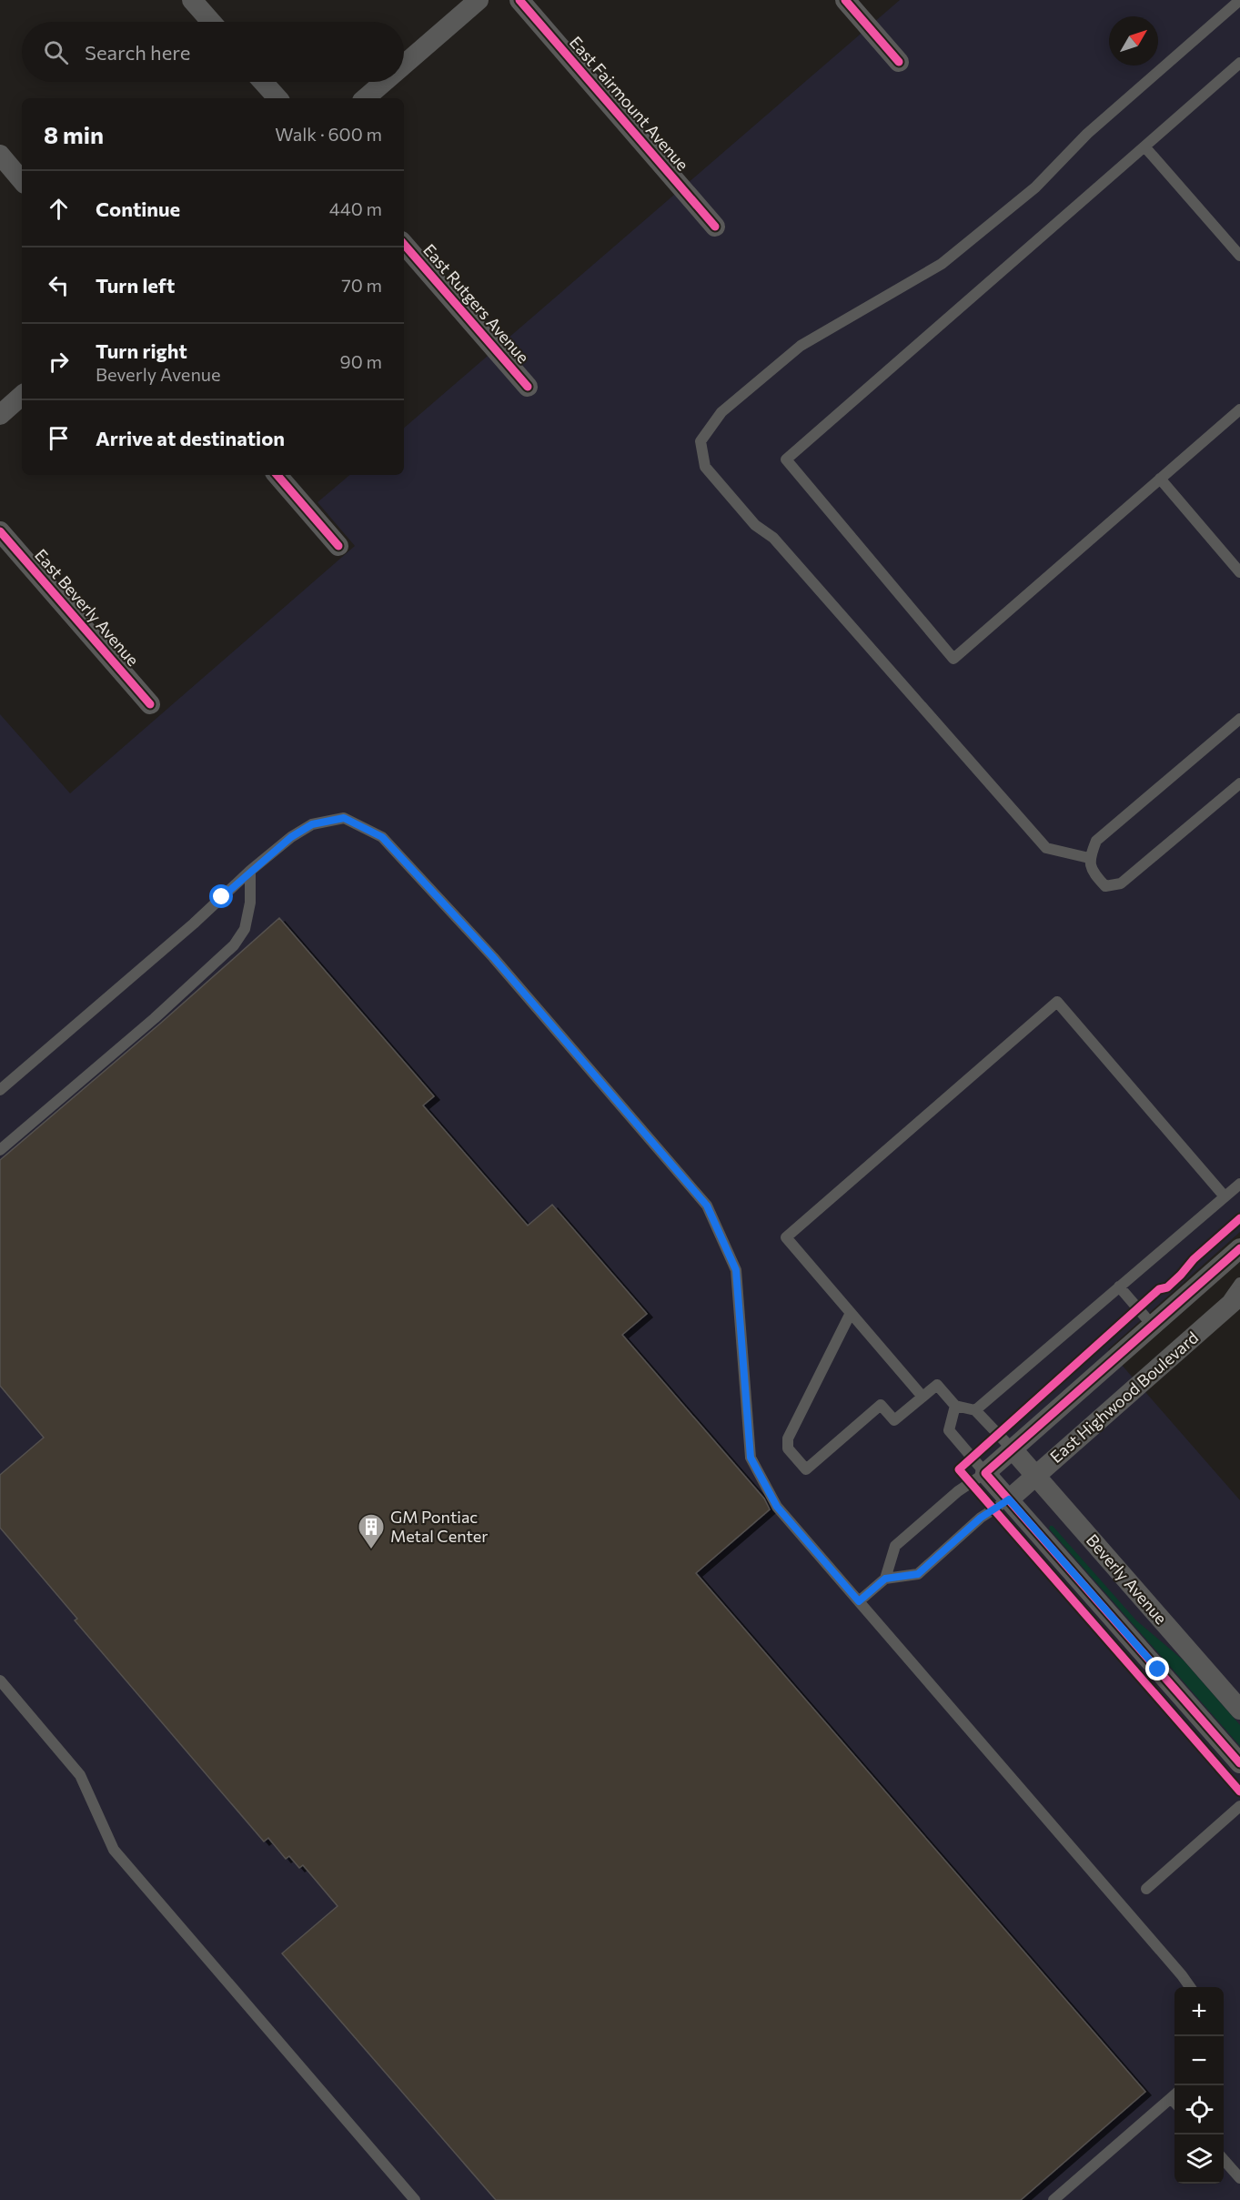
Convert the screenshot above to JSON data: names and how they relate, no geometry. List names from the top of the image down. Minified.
{"streets":{"street":["East Fairmount Avenue","East Rutgers Avenue","East Beverly Avenue","East Highwood Boulevard","Beverly Avenue"]},"crossings":[["East Highwood Boulevard","Beverly Avenue"]],"places":{"building":["GM Pontiac Metal Center"]},"north":"top right","page":{"search":"Search here","heading":["8 min","Walk · 600 m"],"list":[["Continue","440 m"],["Turn left","70 m"],["Turn right","Beverly Avenue","90 m"],"Arrive at destination"],"map_buttons":["+","−"]}}
